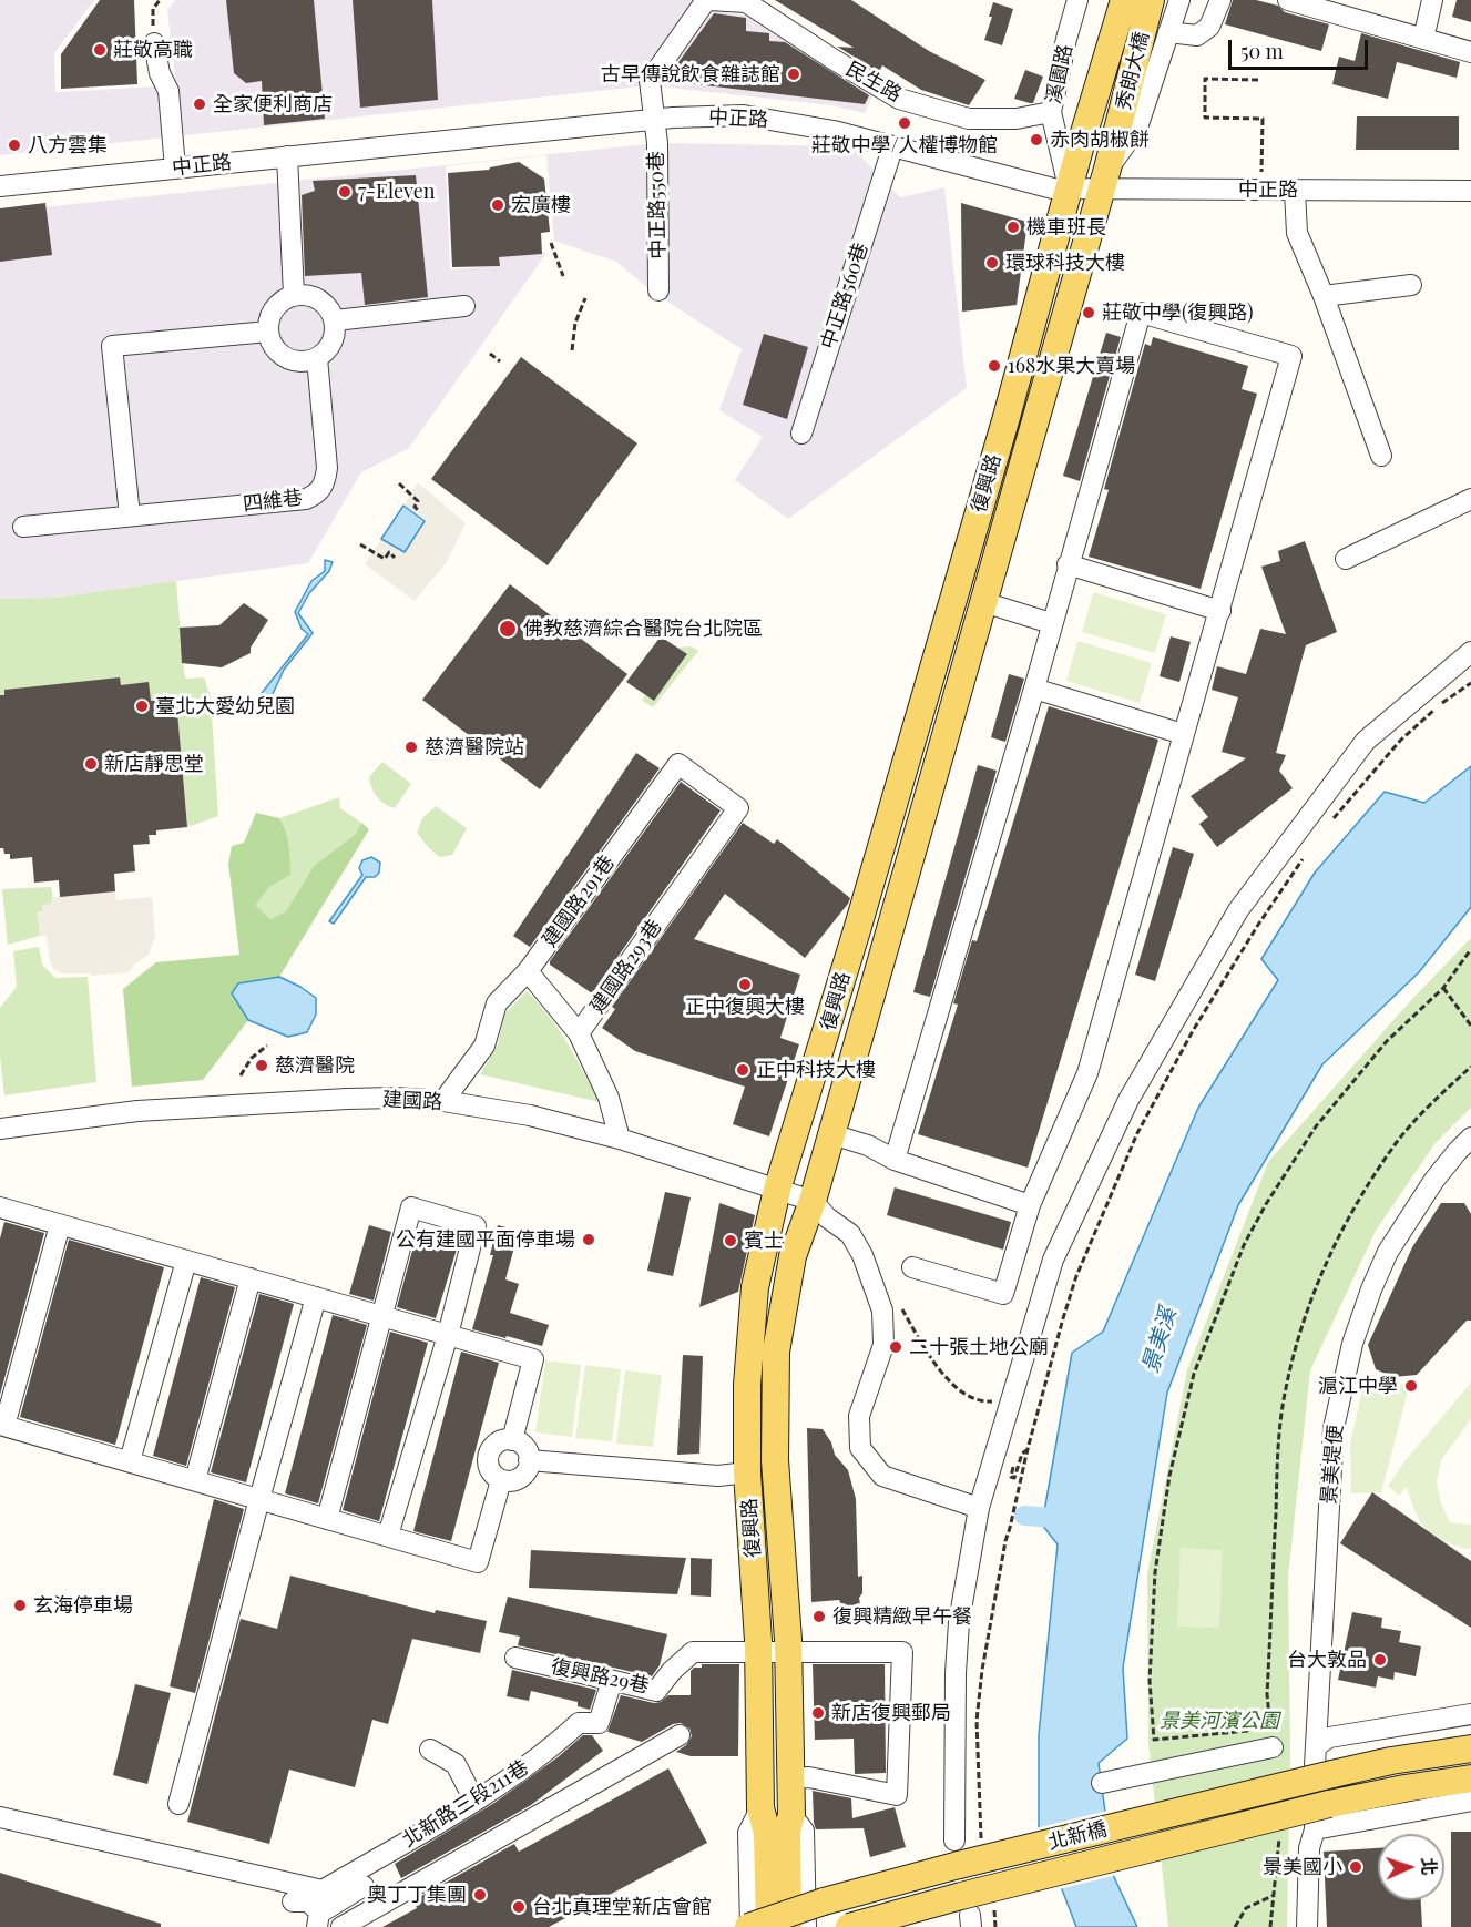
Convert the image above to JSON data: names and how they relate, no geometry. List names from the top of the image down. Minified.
{"streets":{"main road":["秀朗大橋","復興路","北新橋"],"street":["溪園路","民生路","中正路","中正路550巷","中正路560巷","四維巷","建國路291巷","建國路293巷","建國路","景美堤便","復興路29巷","北新路三段211巷"]},"crossings":[["秀朗大橋","復興路"],["溪園路","民生路"],["溪園路","中正路"],["溪園路","復興路"],["民生路","中正路550巷"],["中正路","中正路550巷"],["中正路","復興路"],["復興路","建國路"],["復興路","復興路29巷"],["建國路291巷","建國路293巷"],["建國路291巷","建國路"],["建國路293巷","建國路"],["景美堤便","北新橋"],["復興路29巷","北新路三段211巷"]],"water":["景美溪"],"parks":["景美河濱公園"],"places":["莊敬高職","古早傳說飲食雜誌館","全家便利商店","莊敬中學/人權博物館","赤肉胡椒餅","八方雲集","7-Eleven","宏廣樓","機車班長","環球科技大樓","莊敬中學(復興路)","168水果大賣場","佛教慈濟綜合醫院台北院區","臺北大愛幼兒園","慈濟醫院站","新店靜思堂","正中復興大樓","慈濟醫院","正中科技大樓","公有建國平面停車場","賓士","二十張土地公廟","滬江中學","玄海停車場","復興精緻早午餐","台大敦品","新店復興郵局","景美國小","奧丁丁集團","台北真理堂新店會館"],"scale_bar":"50 m","north":"right"}
